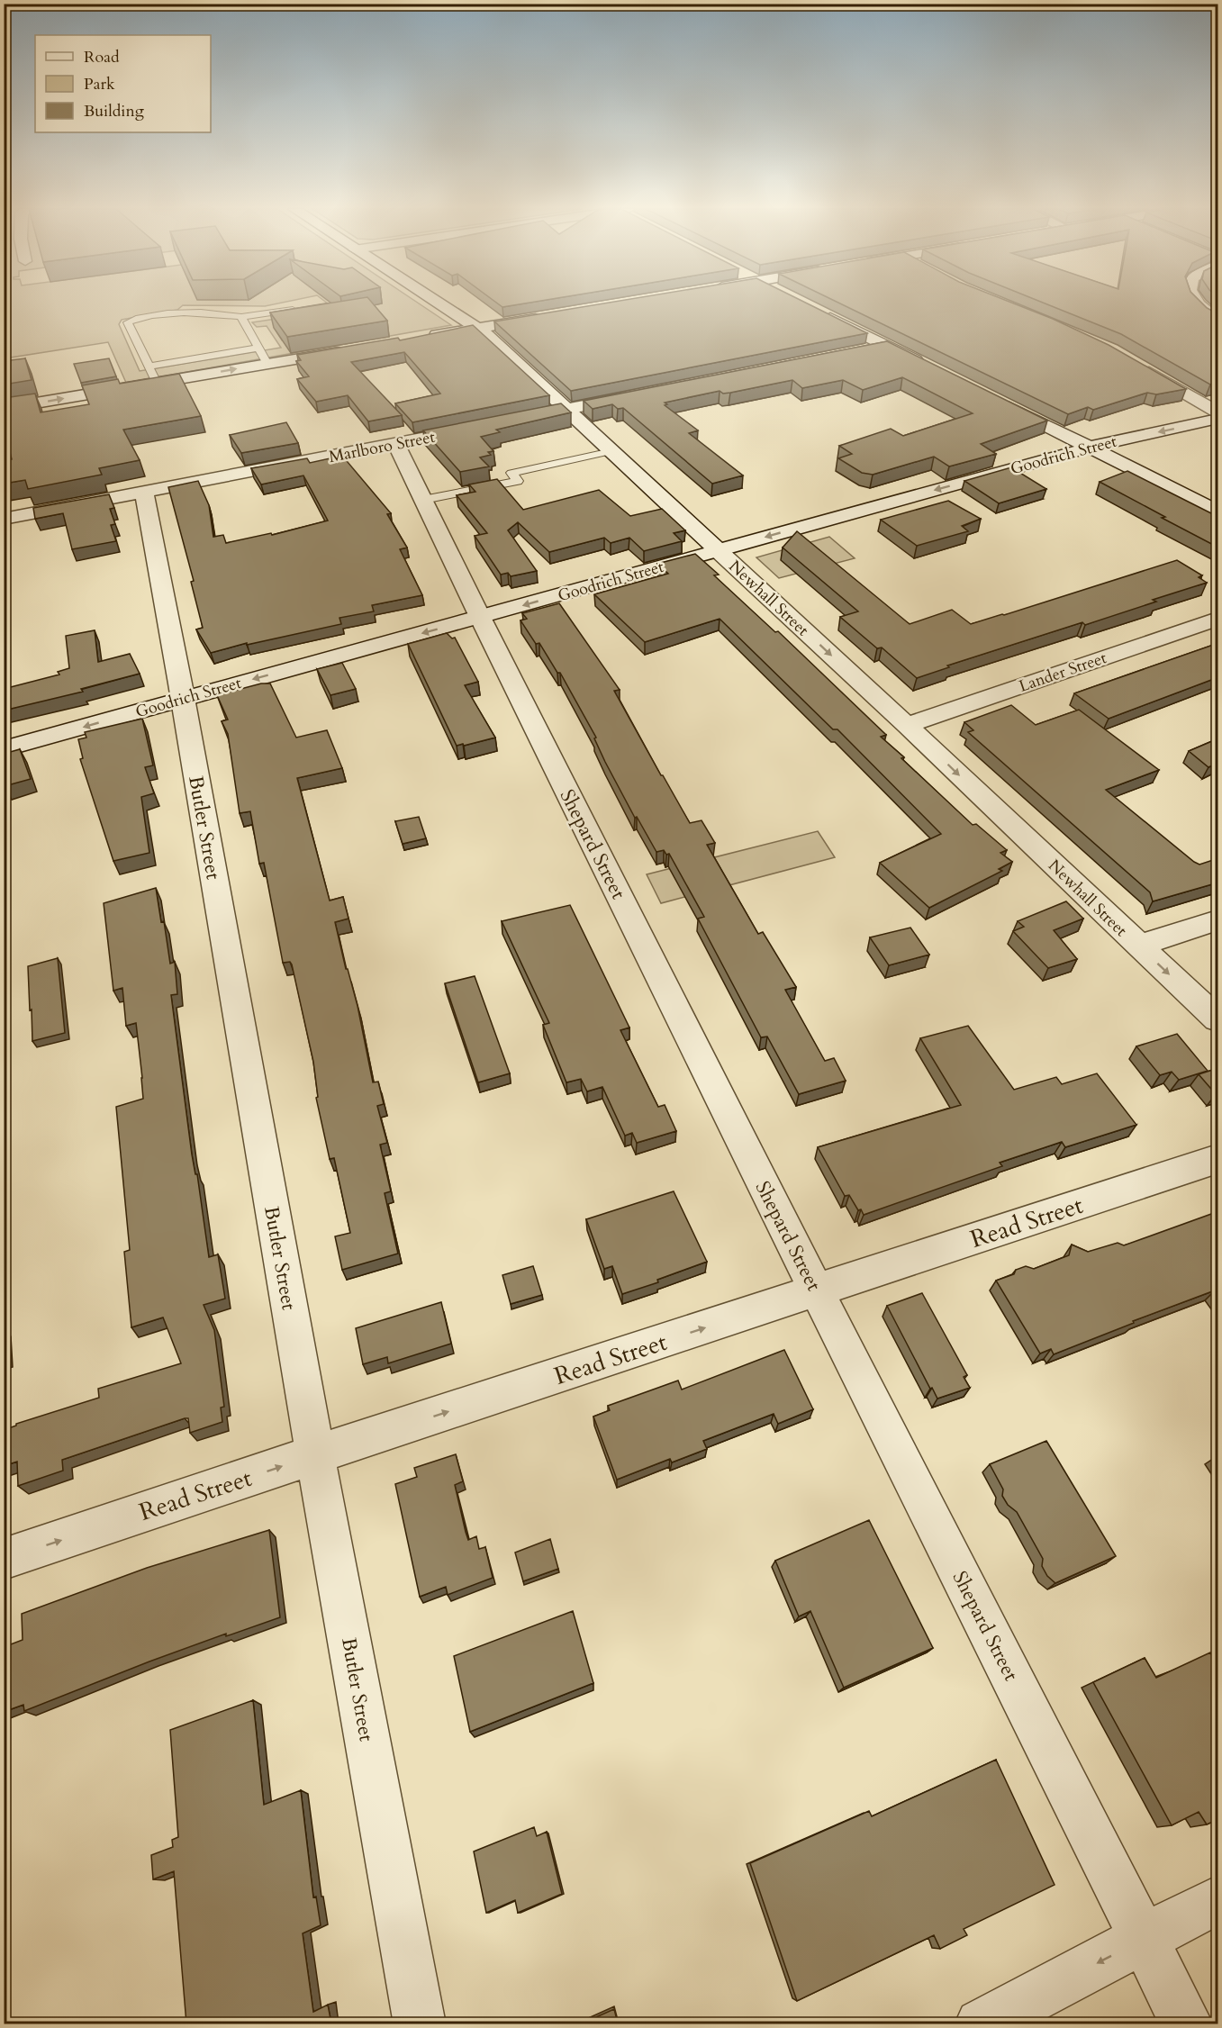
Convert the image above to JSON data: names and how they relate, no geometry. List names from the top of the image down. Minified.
{"streets":{"street":["Marlboro Street","Goodrich Street","Newhall Street","Lander Street","Butler Street","Shepard Street","Read Street"]},"crossings":[["Marlboro Street","Butler Street"],["Marlboro Street","Shepard Street"],["Goodrich Street","Newhall Street"],["Goodrich Street","Butler Street"],["Goodrich Street","Shepard Street"],["Newhall Street","Lander Street"],["Butler Street","Read Street"],["Shepard Street","Read Street"]],"one_way":["Goodrich Street","Newhall Street","Read Street"],"legend":["Road","Park","Building"]}
